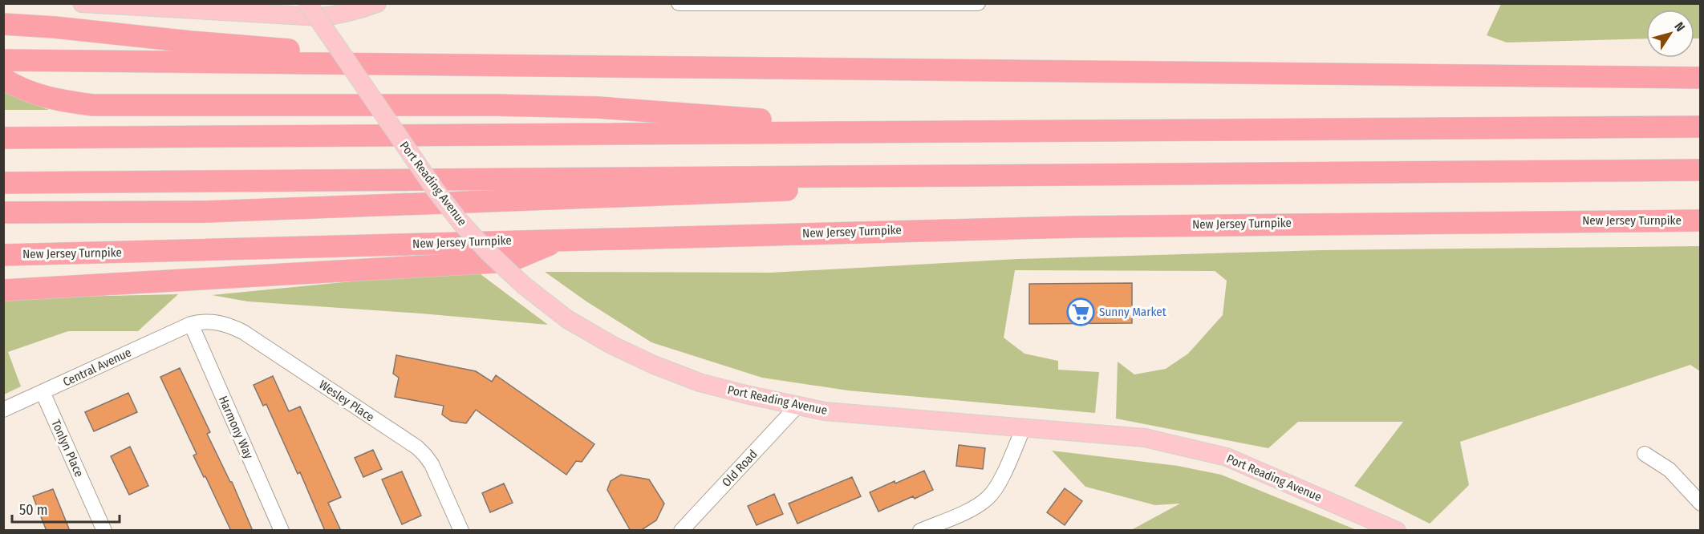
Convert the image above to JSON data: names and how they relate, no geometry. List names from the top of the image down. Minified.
{"streets":{"highway":["New Jersey Turnpike"],"main road":["Port Reading Avenue"],"street":["Central Avenue","Wesley Place","Harmony Way","Tonlyn Place","Old Road"]},"crossings":[["Port Reading Avenue","Old Road"],["Central Avenue","Wesley Place"],["Central Avenue","Harmony Way"],["Central Avenue","Tonlyn Place"],["Wesley Place","Harmony Way"]],"places":{"supermarket":["Sunny Market"]},"scale_bar":"50 m","north":"top right"}
